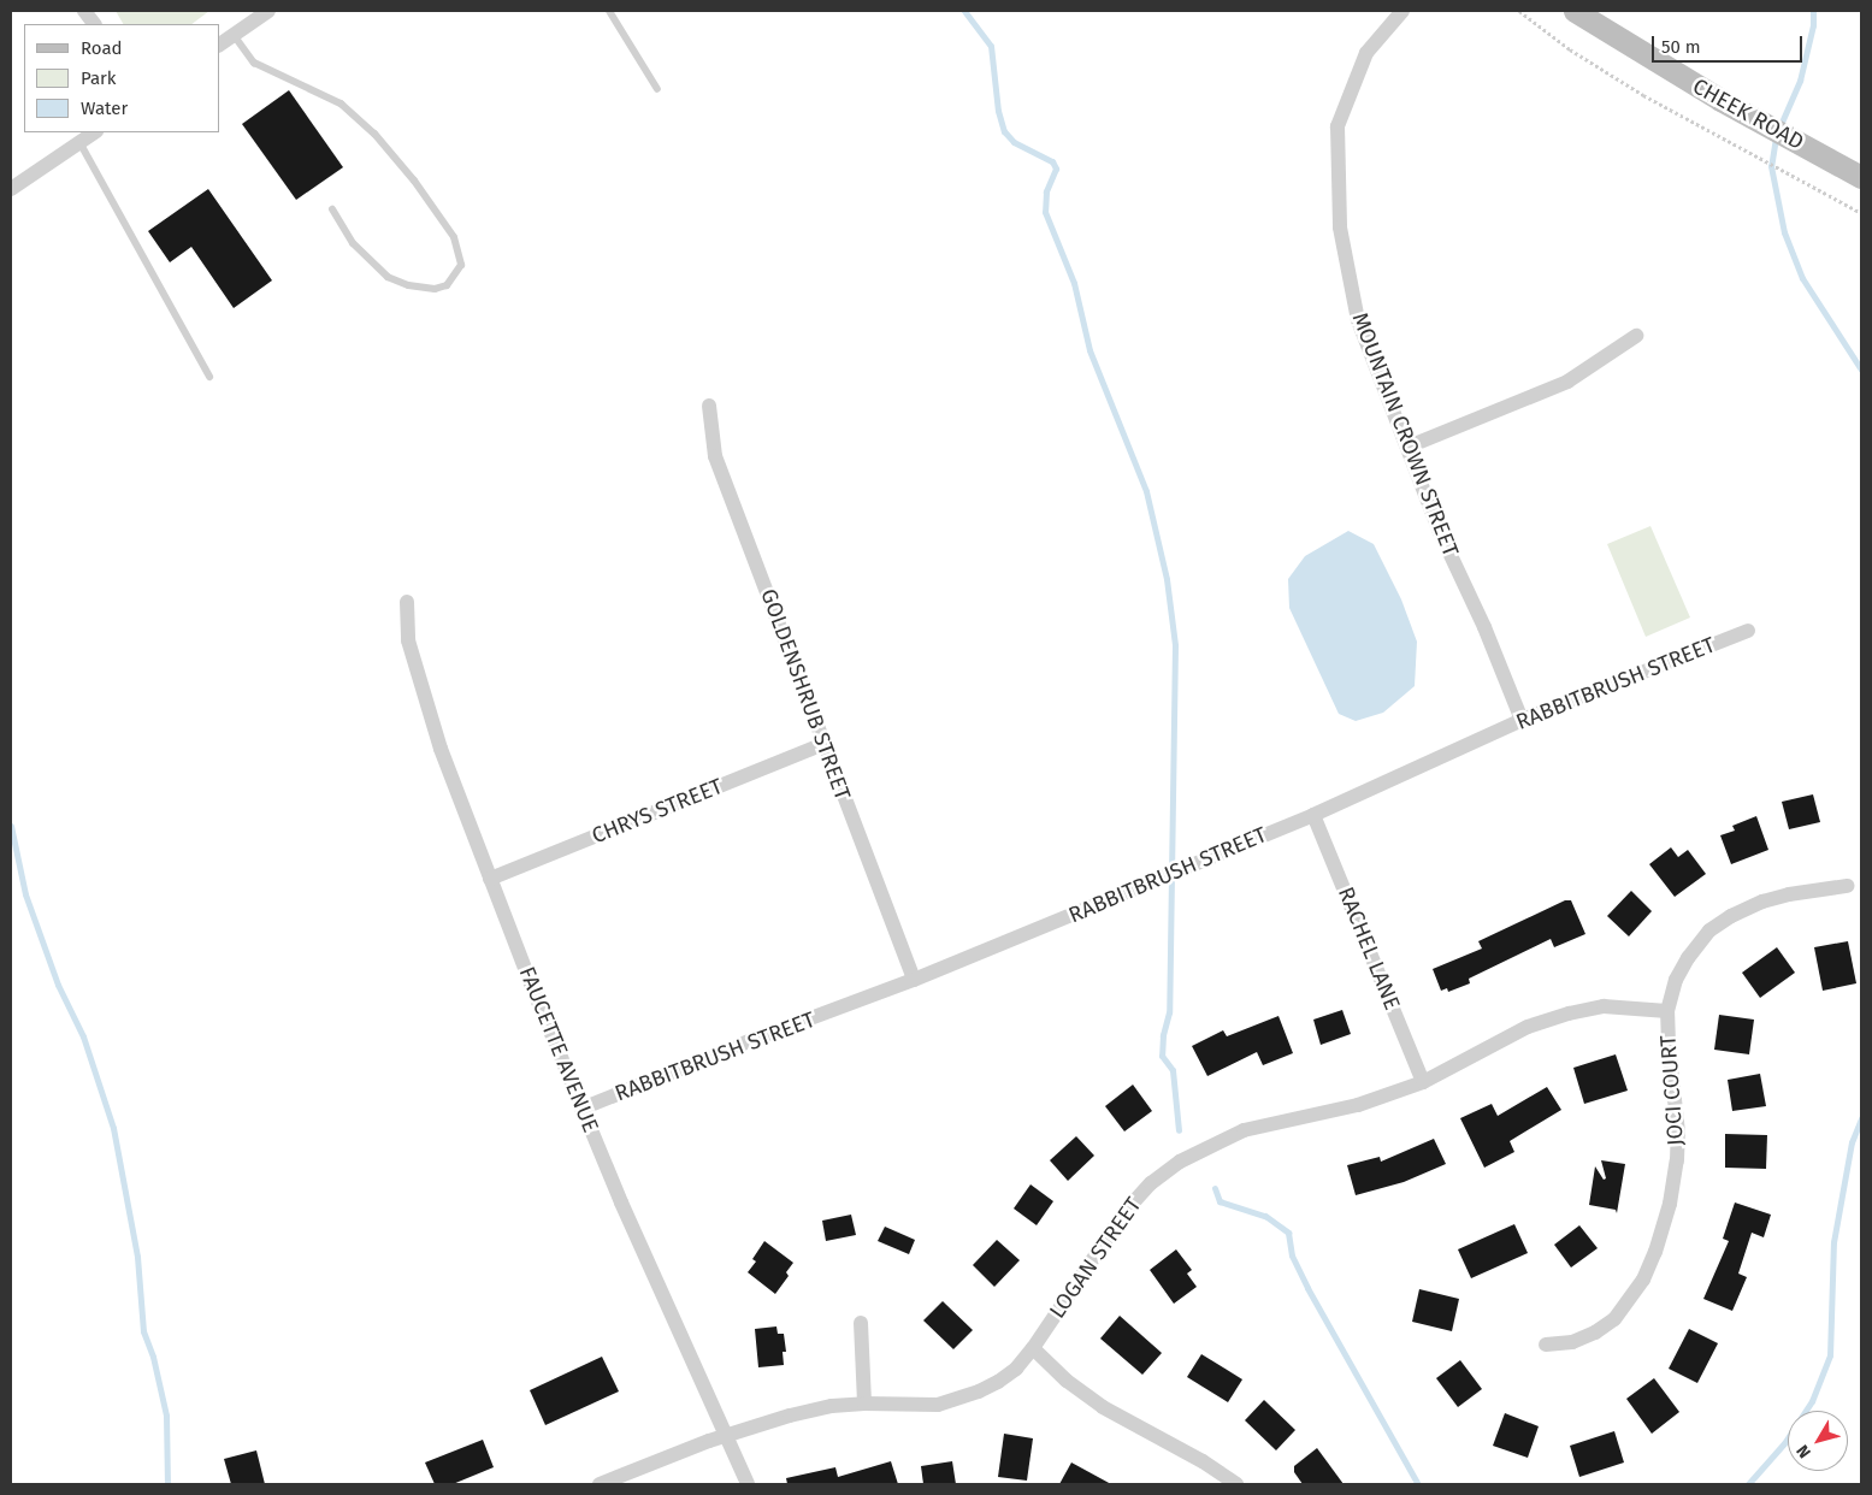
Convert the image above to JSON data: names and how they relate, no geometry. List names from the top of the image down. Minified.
{"streets":{"street":["CHEEK ROAD","MOUNTAIN CROWN STREET","RABBITBRUSH STREET","GOLDENSHRUB STREET","CHRYS STREET","RACHEL LANE","FAUCETTE AVENUE","JOCI COURT","LOGAN STREET"]},"crossings":[["MOUNTAIN CROWN STREET","RABBITBRUSH STREET"],["RABBITBRUSH STREET","GOLDENSHRUB STREET"],["RABBITBRUSH STREET","RACHEL LANE"],["RABBITBRUSH STREET","FAUCETTE AVENUE"],["GOLDENSHRUB STREET","CHRYS STREET"],["CHRYS STREET","FAUCETTE AVENUE"],["RACHEL LANE","LOGAN STREET"],["FAUCETTE AVENUE","LOGAN STREET"],["JOCI COURT","LOGAN STREET"]],"legend":["Road","Park","Water"],"scale_bar":"50 m","north":"bottom left"}
